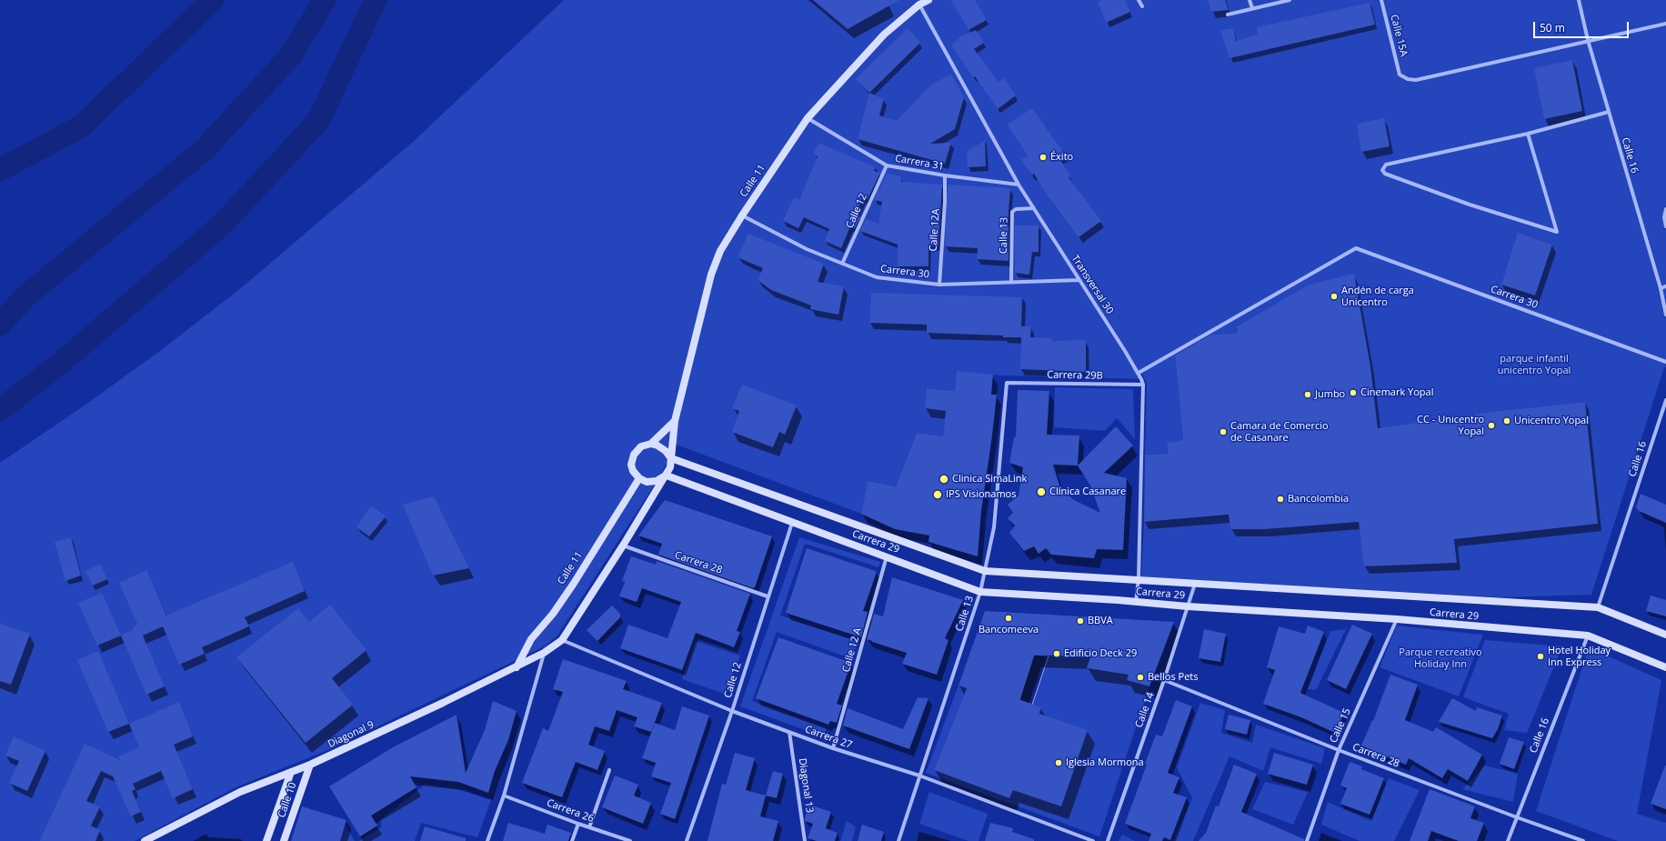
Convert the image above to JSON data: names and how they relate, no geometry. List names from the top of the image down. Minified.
{"streets":{"main road":["Calle 11","Carrera 29","Diagonal 9","Calle 10"],"street":["Calle 15A","Calle 16","Carrera 31","Calle 12","Calle 12A","Calle 13","Carrera 30","Transversal 30","Carrera 29B","Carrera 28","Calle 12 A","Calle 14","Calle 15","Carrera 27","Diagonal 13","Carrera 26"]},"crossings":[["Calle 15A","Calle 16"],["Calle 16","Carrera 29"],["Calle 16","Carrera 28"],["Carrera 31","Calle 11"],["Carrera 31","Calle 12"],["Carrera 31","Calle 12A"],["Carrera 31","Transversal 30"],["Calle 11","Carrera 30"],["Calle 11","Transversal 30"],["Calle 11","Carrera 29"],["Calle 11","Carrera 28"],["Calle 11","Diagonal 9"],["Calle 11","Carrera 27"],["Calle 12","Carrera 30"],["Calle 12","Carrera 29"],["Calle 12","Carrera 28"],["Calle 12","Carrera 27"],["Calle 12A","Carrera 30"],["Calle 13","Carrera 30"],["Calle 13","Transversal 30"],["Calle 13","Carrera 29B"],["Calle 13","Carrera 29"],["Calle 13","Carrera 27"],["Carrera 30","Transversal 30"],["Transversal 30","Carrera 29B"],["Transversal 30","Carrera 29"],["Carrera 29","Calle 12 A"],["Carrera 29","Calle 14"],["Carrera 29","Calle 15"],["Carrera 28","Calle 14"],["Carrera 28","Calle 15"],["Calle 12 A","Carrera 27"],["Diagonal 9","Carrera 27"],["Diagonal 9","Calle 10"],["Carrera 27","Diagonal 13"]],"parks":["parque infantil unicentro Yopal","Parque recreativo Holiday Inn"],"places":["Éxito","Andén de carga Unicentro","Cinemark Yopal","Jumbo","Unicentro Yopal","CC - Unicentro Yopal","Camara de Comercio de Casanare","Clinica SimaLink","Clínica Casanare","IPS Visionamos","Bancolombia","Bancomeeva","BBVA","Edificio Deck 29","Hotel Holiday Inn Express","Bellos Pets","Iglesia Mormona"],"scale_bar":"50 m"}
